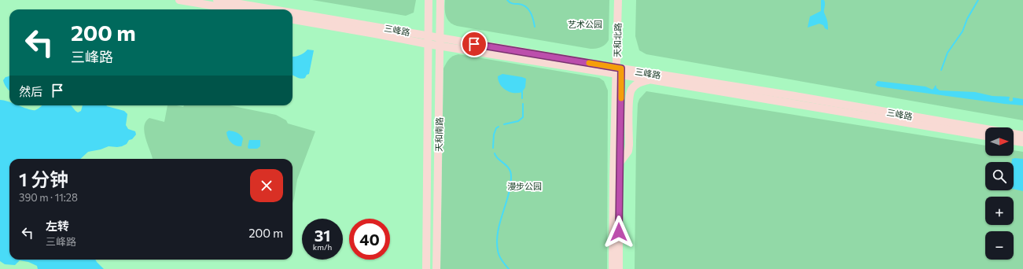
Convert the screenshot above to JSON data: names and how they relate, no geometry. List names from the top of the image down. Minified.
{"streets":{"main road":["三峰路","天和北路","天和南路"]},"crossings":[["三峰路","天和北路"],["三峰路","天和南路"]],"parks":["艺术公园","漫步公园"],"north":"right","page":{"turn":["200 m","三峰路"],"then":"然后","map_buttons":["+","−"],"heading":["1 分钟","390 m · 11:28"],"list":[{"name":"左转","note":"三峰路","value":"200 m"}],"speed":"31 km/h","limit":"40"}}
